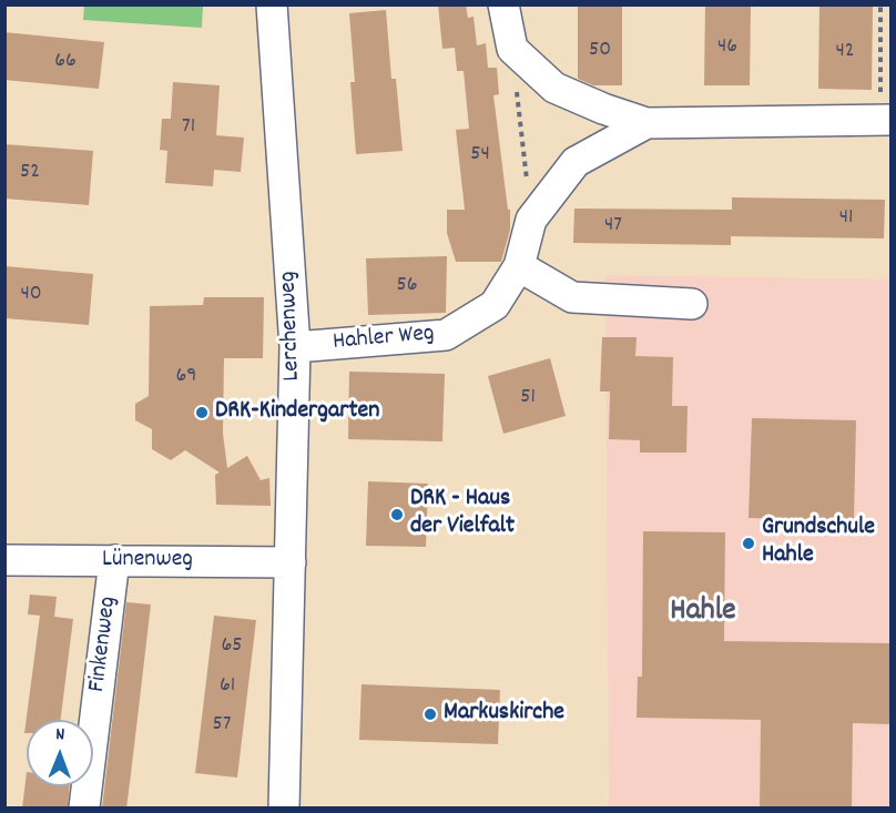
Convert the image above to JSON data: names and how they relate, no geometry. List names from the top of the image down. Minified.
{"streets":{"street":["Lerchenweg","Hahler Weg","Lünenweg","Finkenweg"]},"crossings":[["Lerchenweg","Hahler Weg"],["Lerchenweg","Lünenweg"],["Lünenweg","Finkenweg"]],"districts":["Hahle"],"places":["DRK-Kindergarten","DRK - Haus der Vielfalt","Grundschule Hahle","Markuskirche"],"house_numbers":["46","50","42","66","71","54","52","41","47","56","40","69","51","65","61","57"],"north":"top"}
